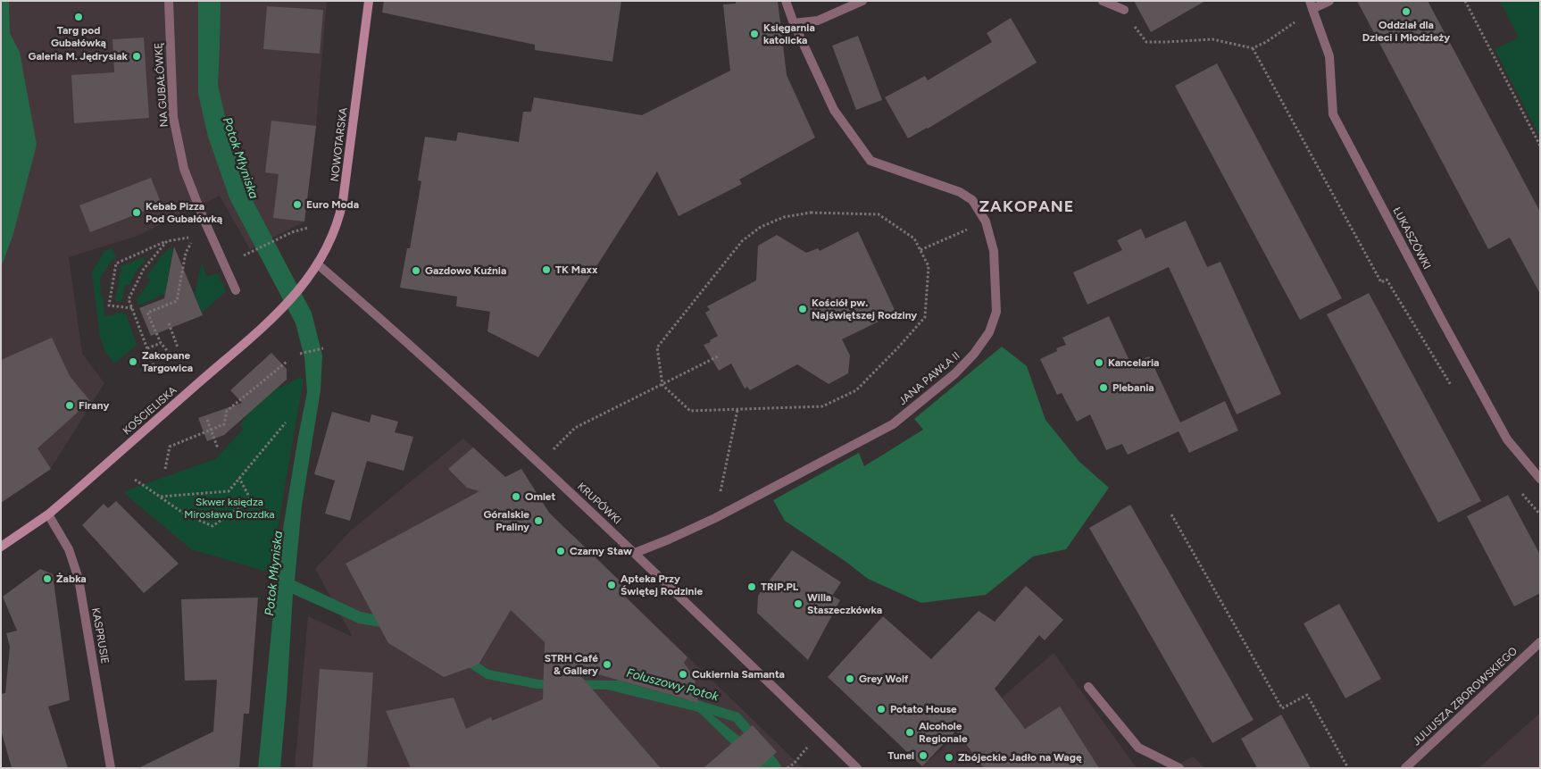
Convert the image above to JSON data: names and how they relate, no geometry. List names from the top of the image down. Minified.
{"streets":{"main road":["NOWOTARSKA","KOŚCIELISKA"],"street":["NA GUBAŁÓWKĘ","ŁUKASZÓWKI","JANA PAWŁA II","KRUPÓWKI","KASPRUSIE","JULIUSZA ZBOROWSKIEGO"]},"crossings":[["NOWOTARSKA","KOŚCIELISKA"],["NOWOTARSKA","KRUPÓWKI"],["JANA PAWŁA II","KRUPÓWKI"],["KOŚCIELISKA","KASPRUSIE"]],"districts":["ZAKOPANE"],"water":["Potok Młyniska","Foluszowy Potok"],"parks":["Skwer księdza Mirosława Drozdka"],"places":["Oddział dla Dzieci i Młodzieży","Targ pod Gubałówką","Księgarnia katolicka","Galeria M. Jędrysiak","Euro Moda","Kebab Pizza Pod Gubałówką","TK Maxx","Gazdowo Kuźnia","Kościół pw. Najświętszej Rodziny","Zakopane Targowica","Kancelaria","Plebania","Firany","Omlet","Góralskie Praliny","Czarny Staw","Żabka","Apteka Przy Świętej Rodzinie","TRIP.PL","Willa Staszeczkówka","STRH Café & Gallery","Cukiernia Samanta","Grey Wolf","Potato House","Alcohole Regionale","Tunel","Zbójeckie Jadło na Wagę"]}
